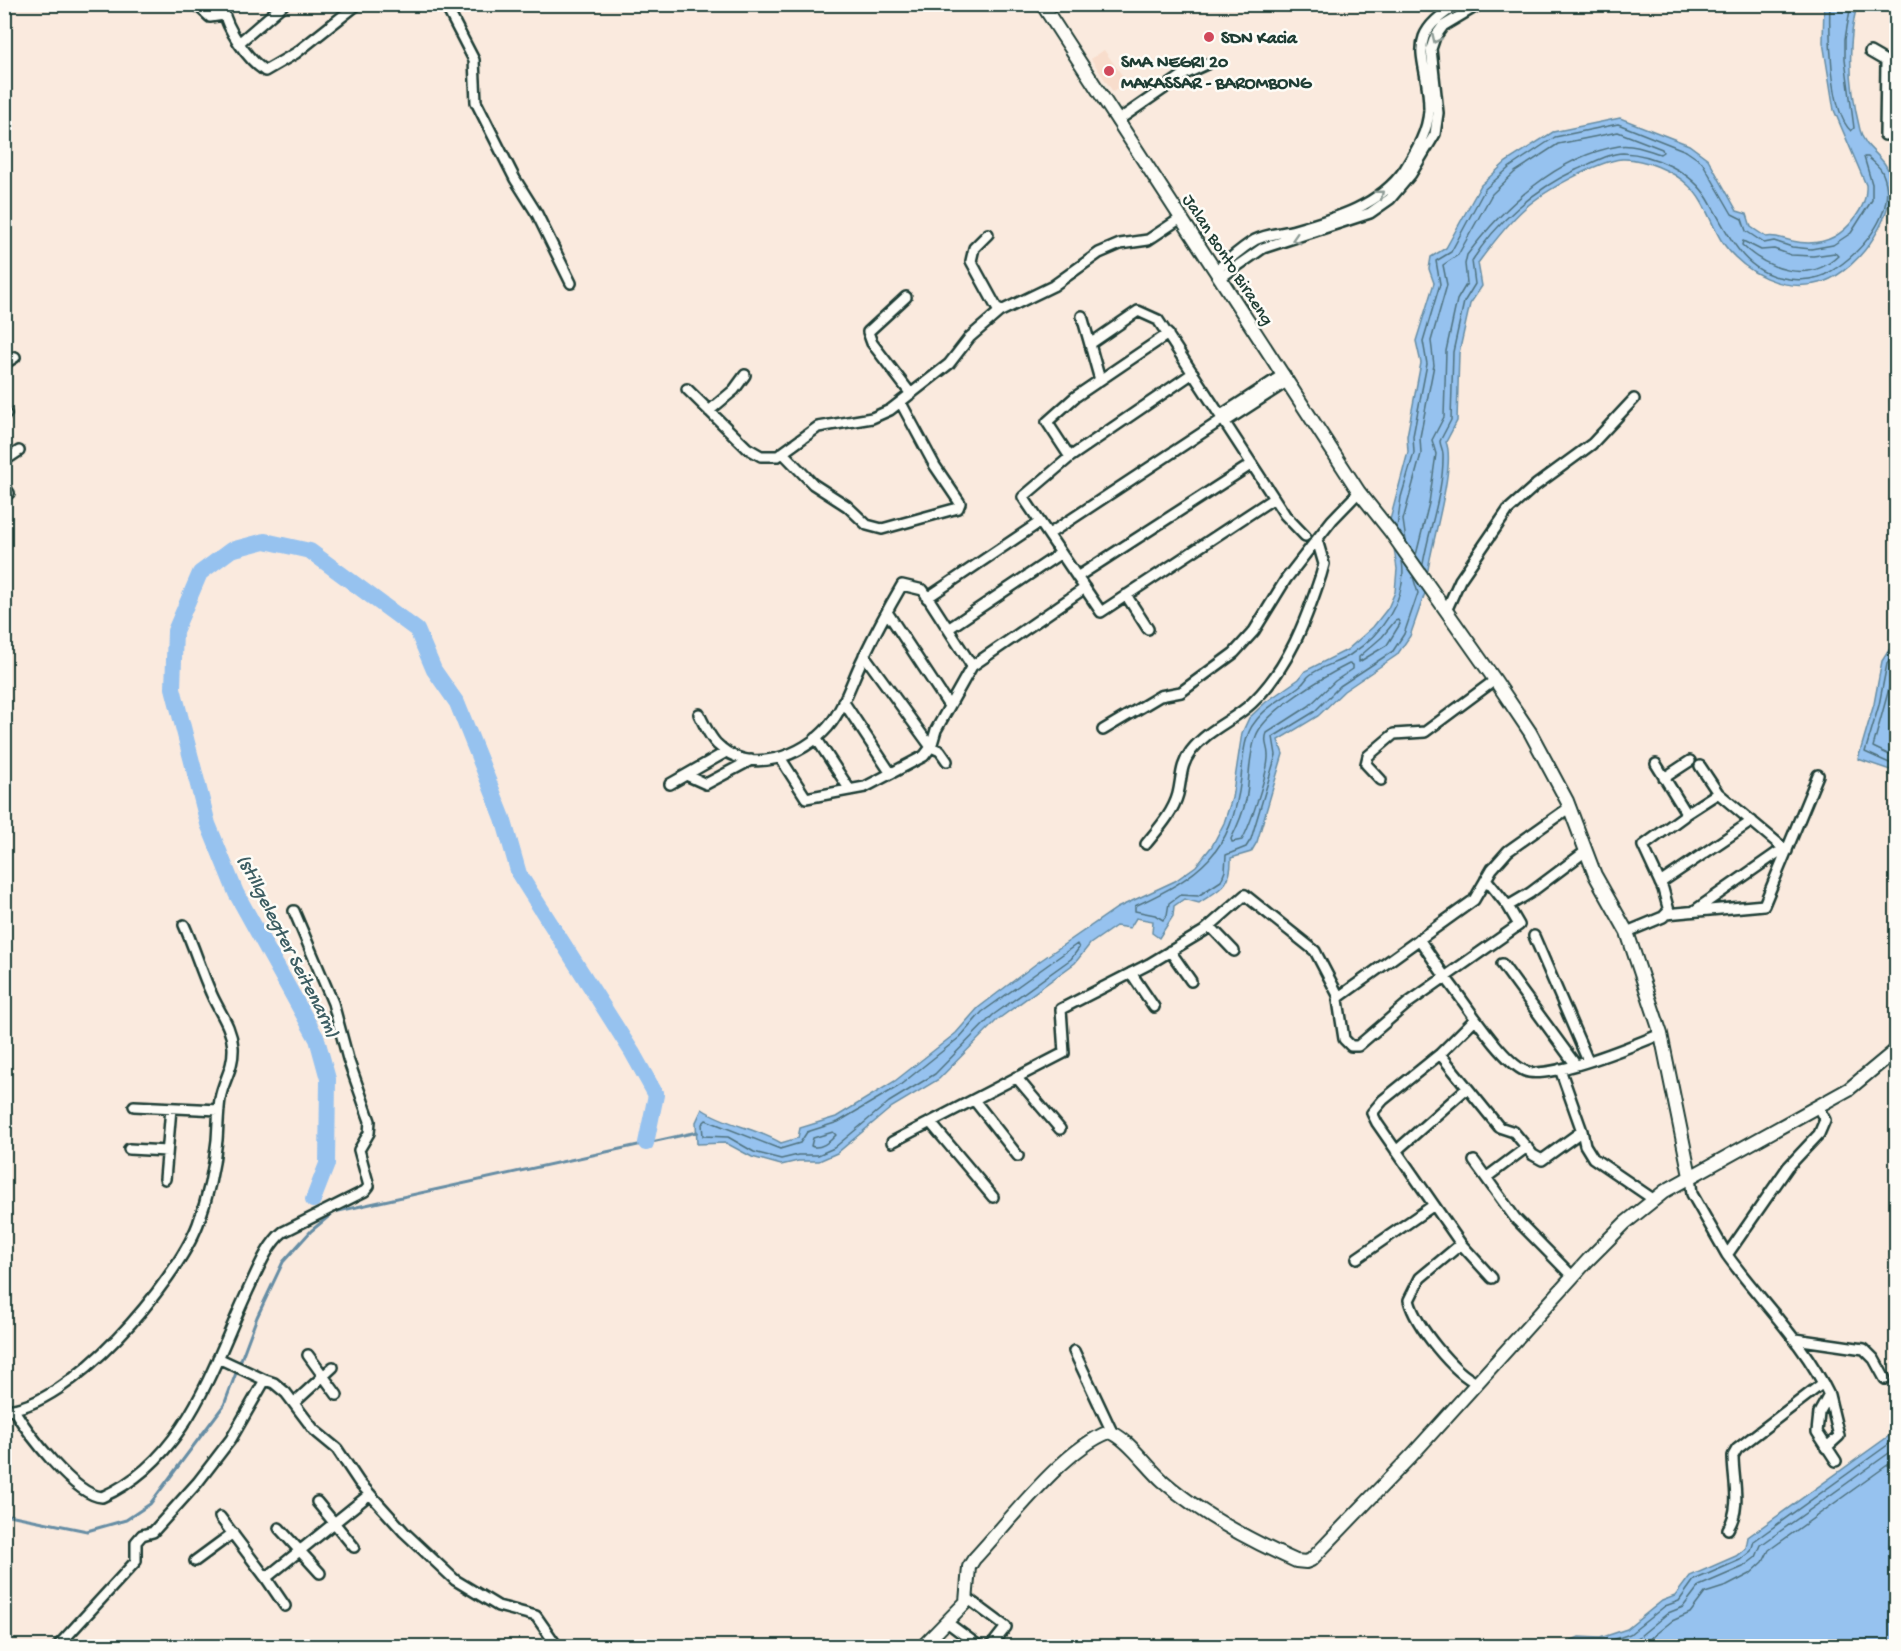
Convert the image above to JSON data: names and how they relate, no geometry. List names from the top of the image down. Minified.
{"streets":{"street":["Jalan Bonto Biraeng"]},"water":["(stillgelegter Seitenarm)"],"places":["SDN Kacia","SMA NEGRI 20 MAKASSAR - BAROMBONG"]}
